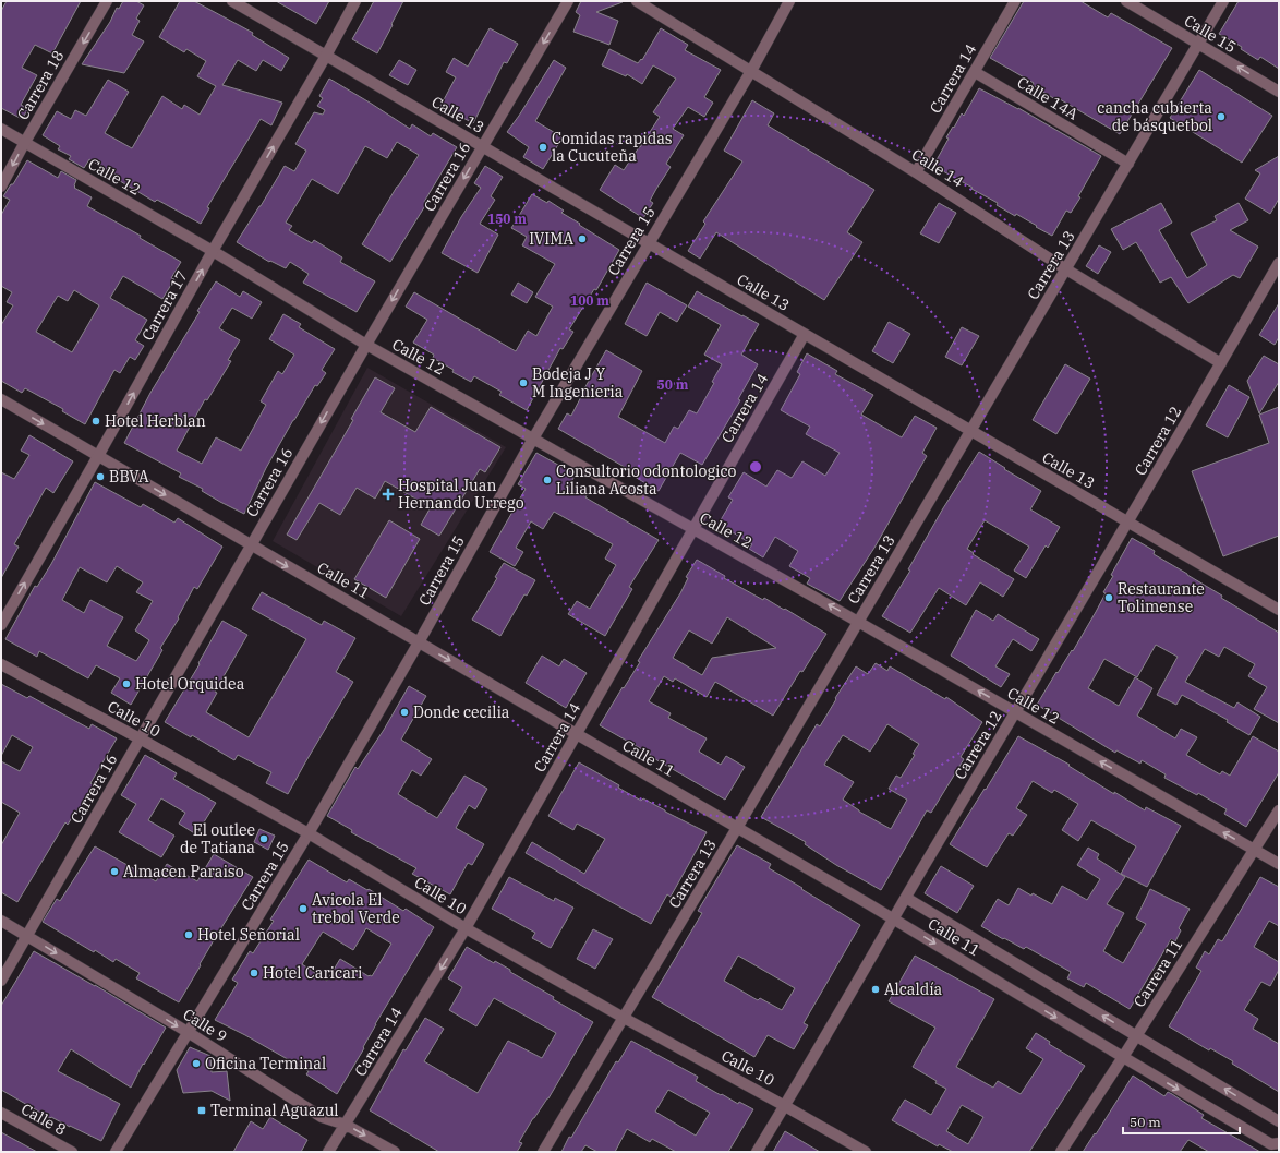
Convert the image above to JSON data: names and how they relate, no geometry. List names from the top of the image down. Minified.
{"streets":{"street":["Calle 15","Carrera 14","Carrera 18","Calle 14A","Calle 13","Calle 14","Calle 12","Carrera 16","Carrera 15","Carrera 13","Carrera 17","Carrera 12","Calle 11","Calle 10","Carrera 11","Calle 9","Calle 8"]},"crossings":[["Calle 15","Carrera 13"],["Carrera 14","Calle 14A"],["Carrera 14","Calle 13"],["Carrera 14","Calle 14"],["Carrera 14","Calle 12"],["Carrera 14","Calle 11"],["Carrera 14","Calle 10"],["Carrera 14","Calle 9"],["Carrera 18","Calle 12"],["Calle 14A","Carrera 13"],["Calle 13","Carrera 16"],["Calle 13","Carrera 15"],["Calle 13","Carrera 13"],["Calle 13","Carrera 17"],["Calle 13","Carrera 12"],["Calle 14","Carrera 15"],["Calle 14","Carrera 13"],["Calle 14","Carrera 12"],["Calle 12","Carrera 16"],["Calle 12","Carrera 15"],["Calle 12","Carrera 13"],["Calle 12","Carrera 17"],["Calle 12","Carrera 12"],["Calle 12","Carrera 11"],["Carrera 16","Calle 11"],["Carrera 16","Calle 10"],["Carrera 16","Calle 9"],["Carrera 15","Calle 11"],["Carrera 15","Calle 10"],["Carrera 15","Calle 9"],["Carrera 13","Calle 11"],["Carrera 13","Calle 10"],["Carrera 17","Calle 11"],["Carrera 12","Calle 11"],["Carrera 12","Calle 10"],["Calle 11","Carrera 11"]],"one_way":["Calle 15","Carrera 18","Calle 12","Carrera 16","Carrera 17","Calle 9"],"places":{"other":["cancha cubierta de básquetbol","Comidas rapidas la Cucuteña","IVIMA","Bodeja J Y M Ingenieria","Hotel Herblan","BBVA","Consultorio odontologico Liliana Acosta","Restaurante Tolimense","Hotel Orquidea","Donde cecilia","El outlee de Tatiana","Almacen Paraiso","Avicola El trebol Verde","Hotel Señorial","Hotel Caricari","Alcaldía","Oficina Terminal"],"health":["Hospital Juan Hernando Urrego"],"transit":["Terminal Aguazul"]},"scale_bar":"50 m","rings":["150 m","100 m","50 m"]}
